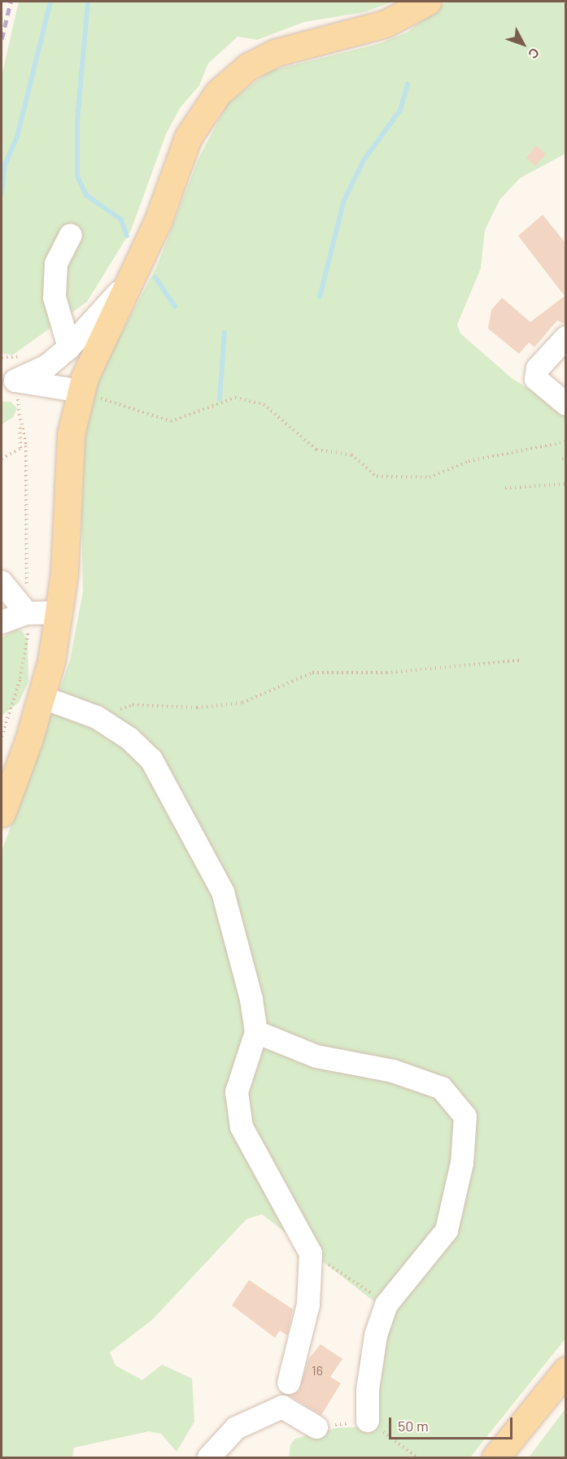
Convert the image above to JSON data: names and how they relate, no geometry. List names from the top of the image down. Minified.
{"house_numbers":["16"],"scale_bar":"50 m","north":"bottom right"}
